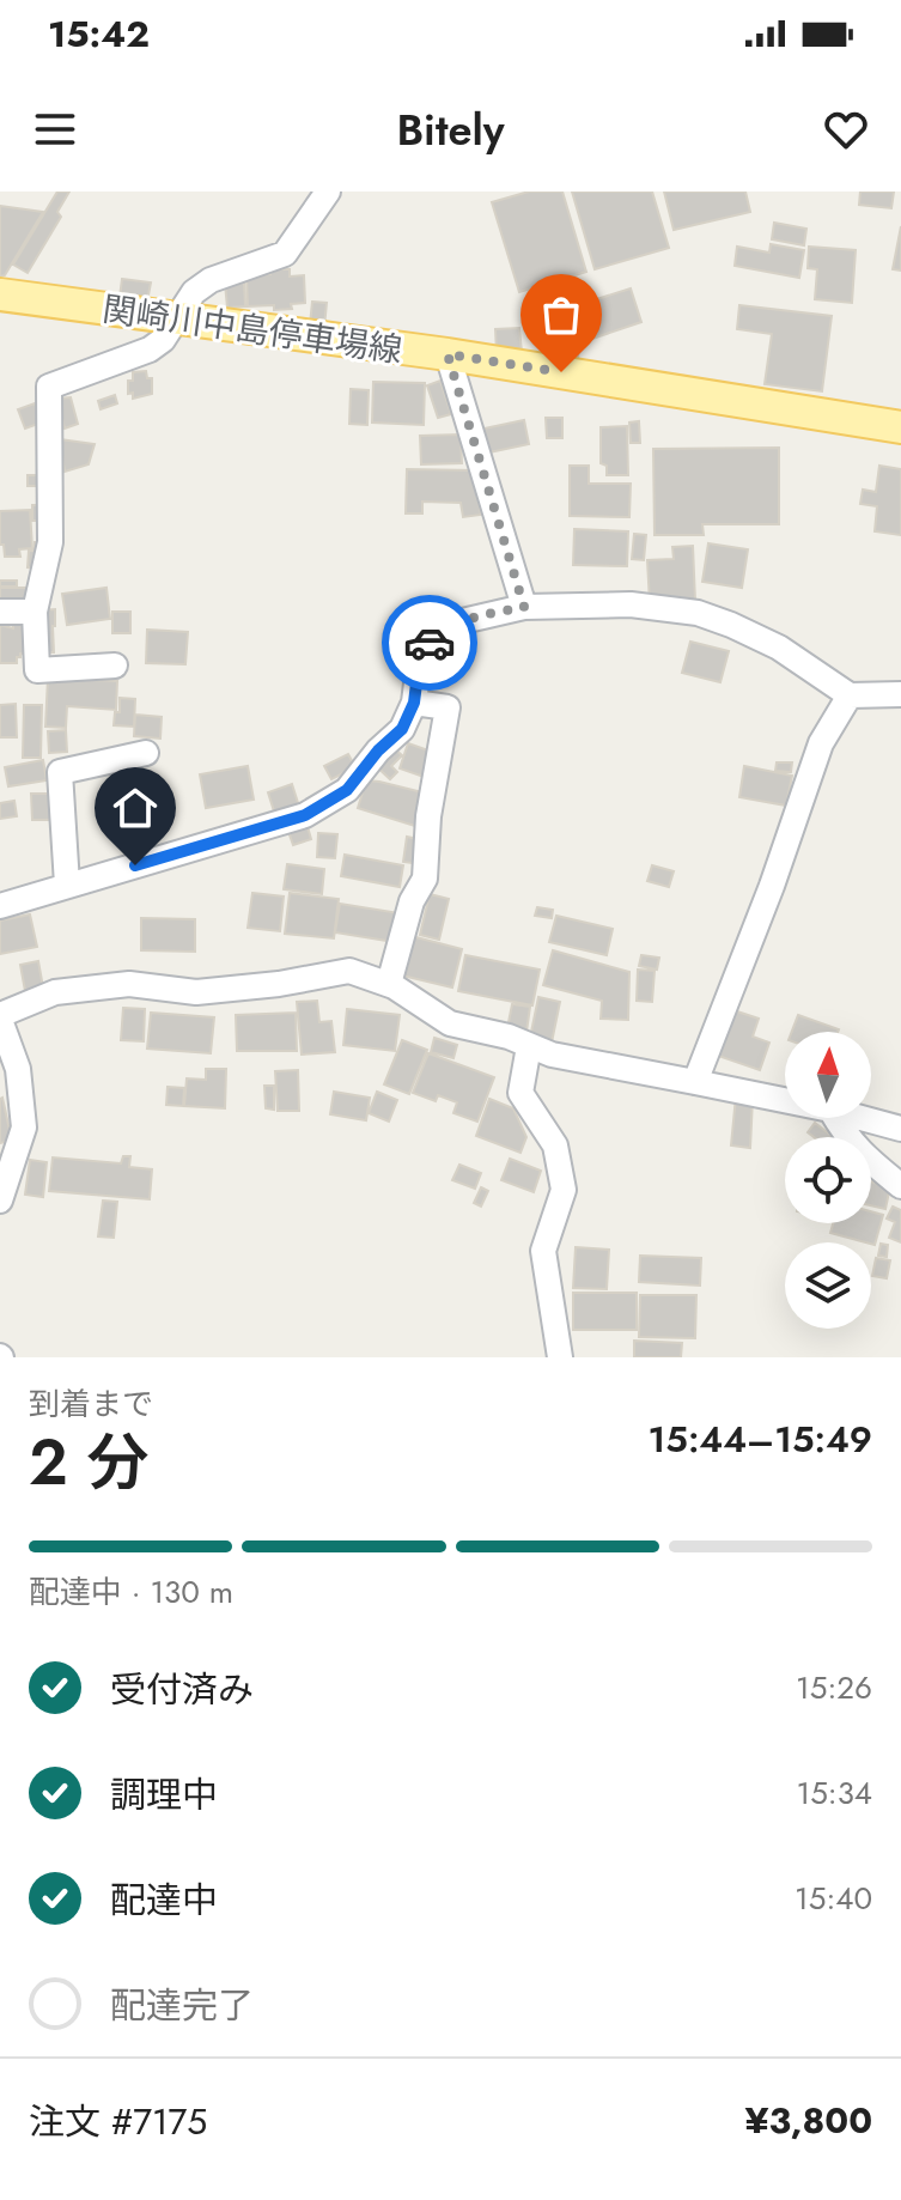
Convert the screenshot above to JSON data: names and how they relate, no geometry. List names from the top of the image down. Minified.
{"streets":{"main road":["関崎川中島停車場線"]},"north":"top","page":{"status":"15:42","header":"Bitely","heading":["2 分","到着まで","15:44–15:49"],"panel":["注文 #7175","¥3,800"],"bar":"配達中 · 130 m","list":[["受付済み","15:26"],["調理中","15:34"],["配達中","15:40"],"配達完了"]}}
